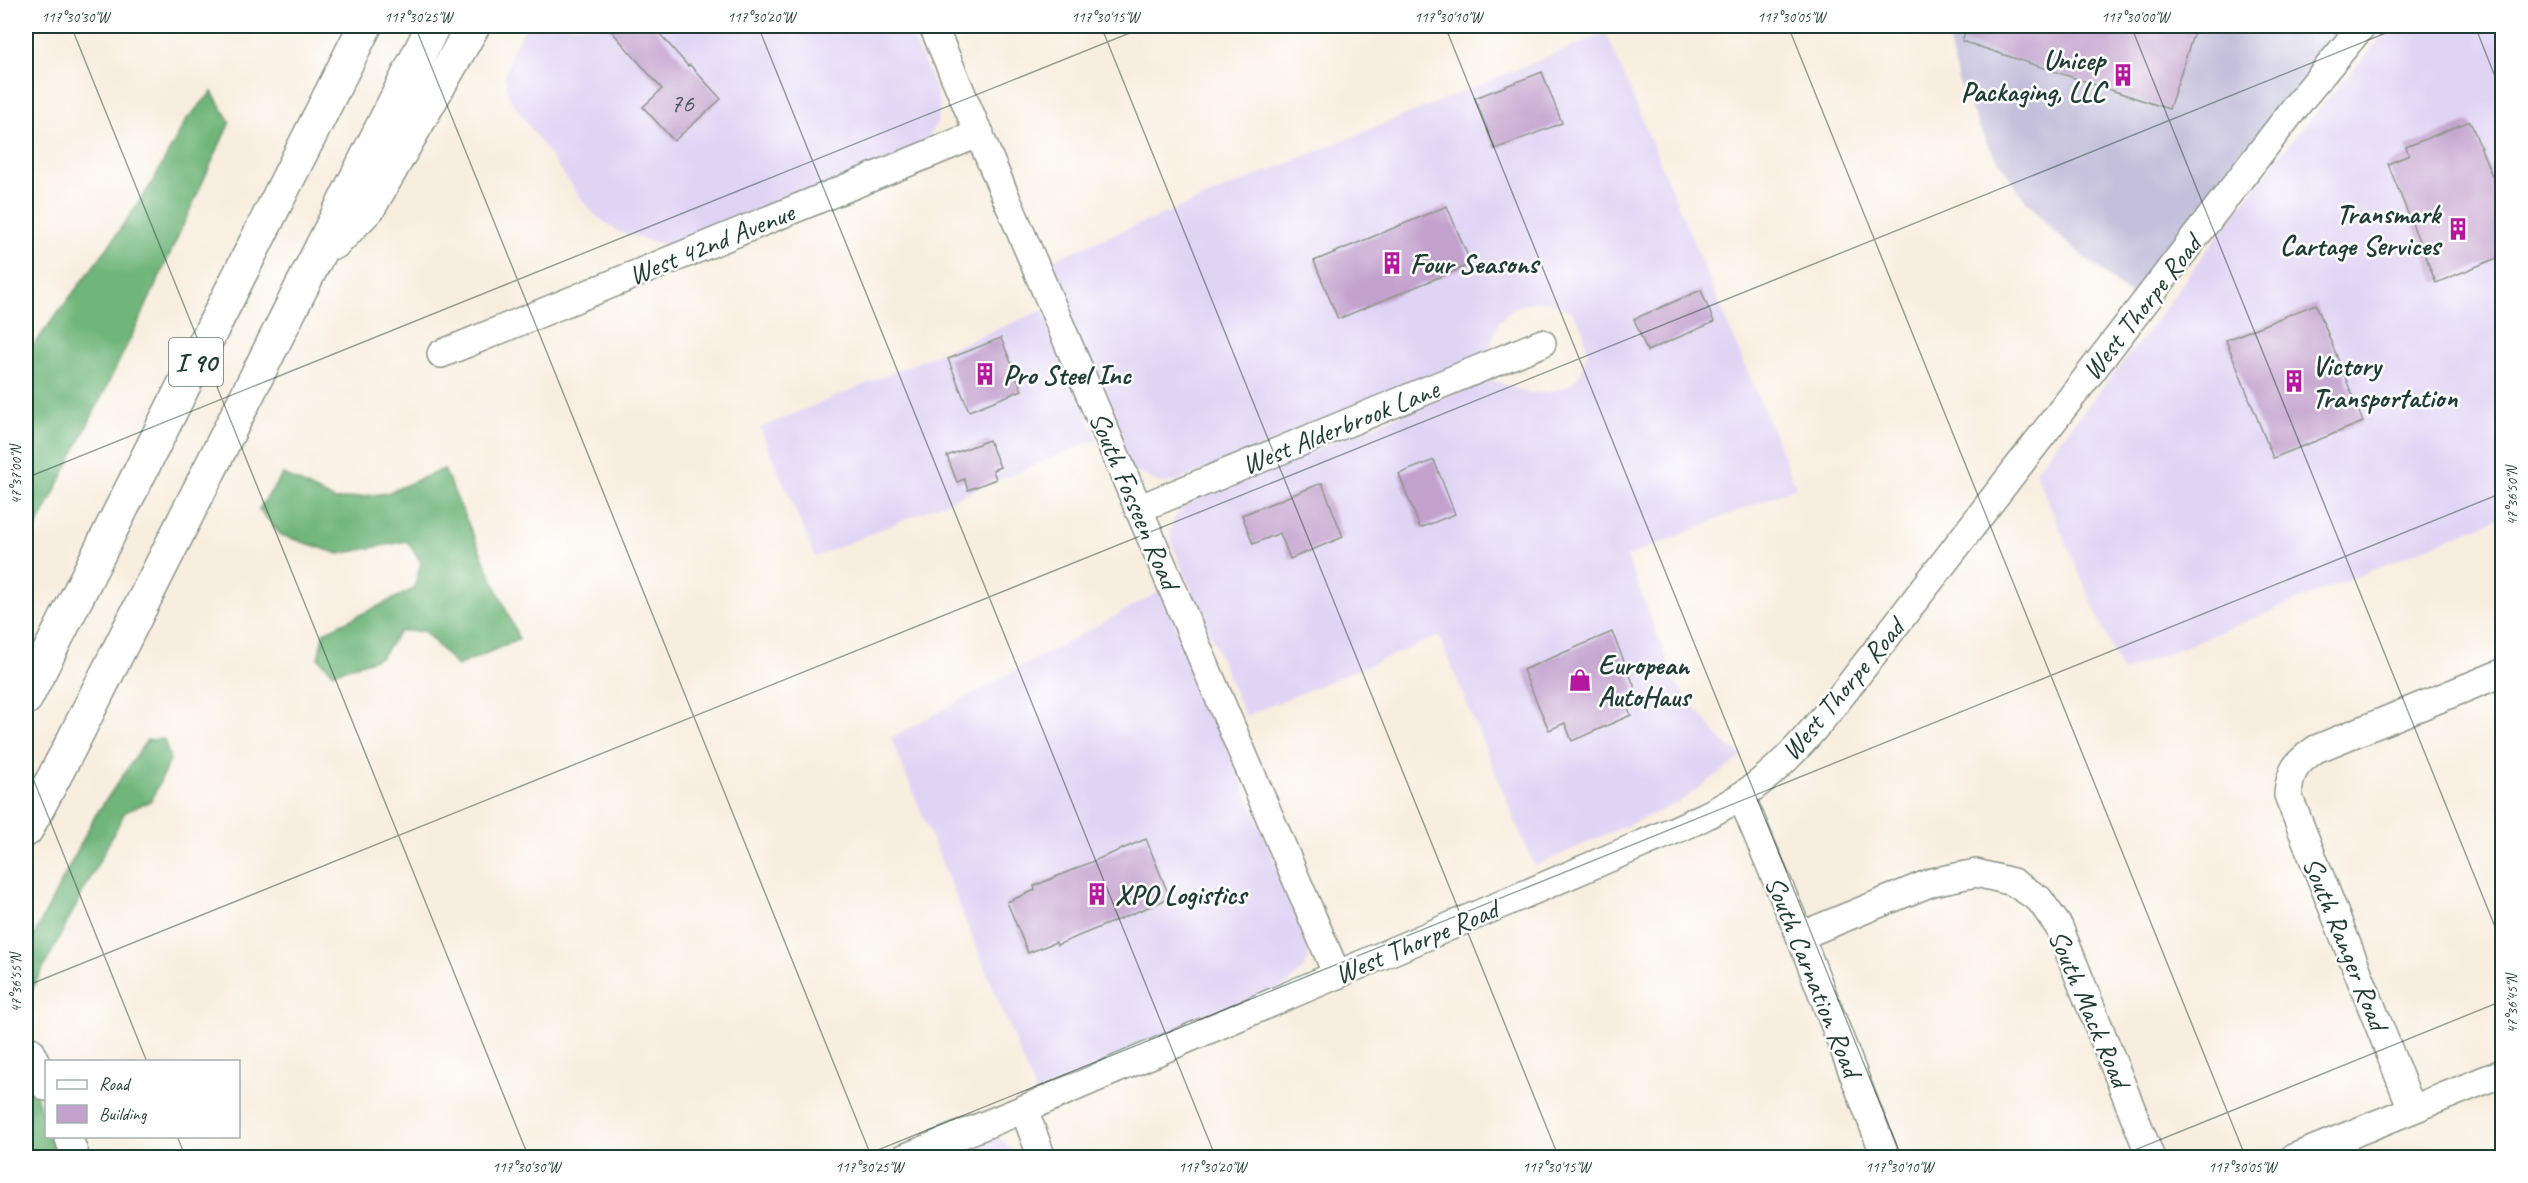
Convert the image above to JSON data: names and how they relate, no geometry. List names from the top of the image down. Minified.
{"streets":{"highway":["I 90"],"street":["West 42nd Avenue","West Thorpe Road","West Alderbrook Lane","South Fosseen Road","South Ranger Road","South Carnation Road","South Mack Road"]},"crossings":[["West 42nd Avenue","South Fosseen Road"],["West Thorpe Road","South Fosseen Road"],["West Thorpe Road","South Carnation Road"],["West Alderbrook Lane","South Fosseen Road"],["South Carnation Road","South Mack Road"]],"places":{"building":["Unicep Packaging, LLC","Transmark Cartage Services","Four Seasons","Pro Steel Inc","Victory Transportation","XPO Logistics"],"shop":["European AutoHaus"]},"house_numbers":["76"],"legend":["Road","Building"],"coordinates":["117°30'30\"W","117°30'25\"W","117°30'20\"W","117°30'15\"W","117°30'10\"W","117°30'05\"W","117°30'00\"W","47°37'00\"N","47°36'50\"N","47°36'55\"N","47°36'45\"N"]}
